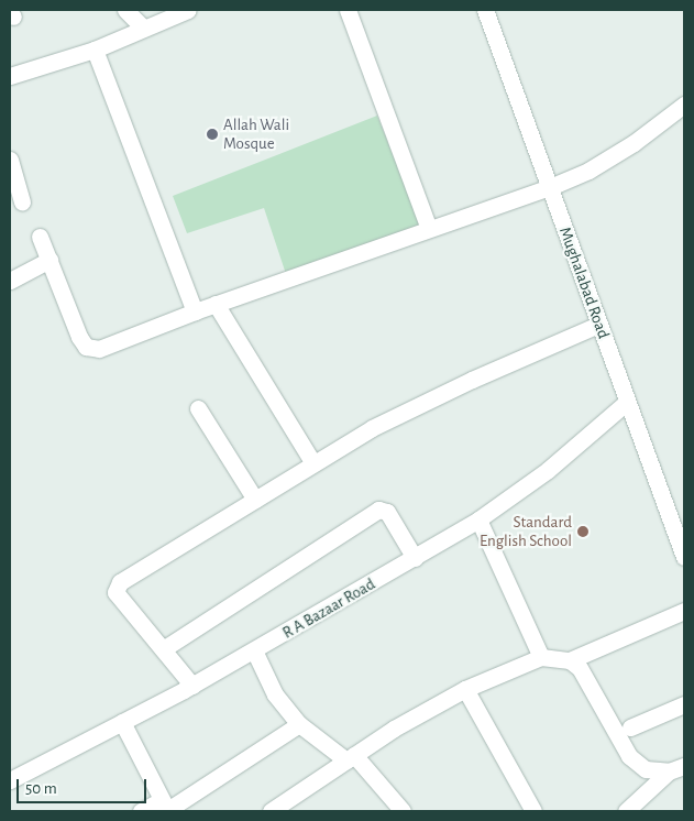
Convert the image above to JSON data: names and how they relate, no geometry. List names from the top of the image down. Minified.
{"streets":{"street":["Mughalabad Road","R A Bazaar Road"]},"crossings":[["Mughalabad Road","R A Bazaar Road"]],"places":["Allah Wali Mosque","Standard English School"],"scale_bar":"50 m"}
